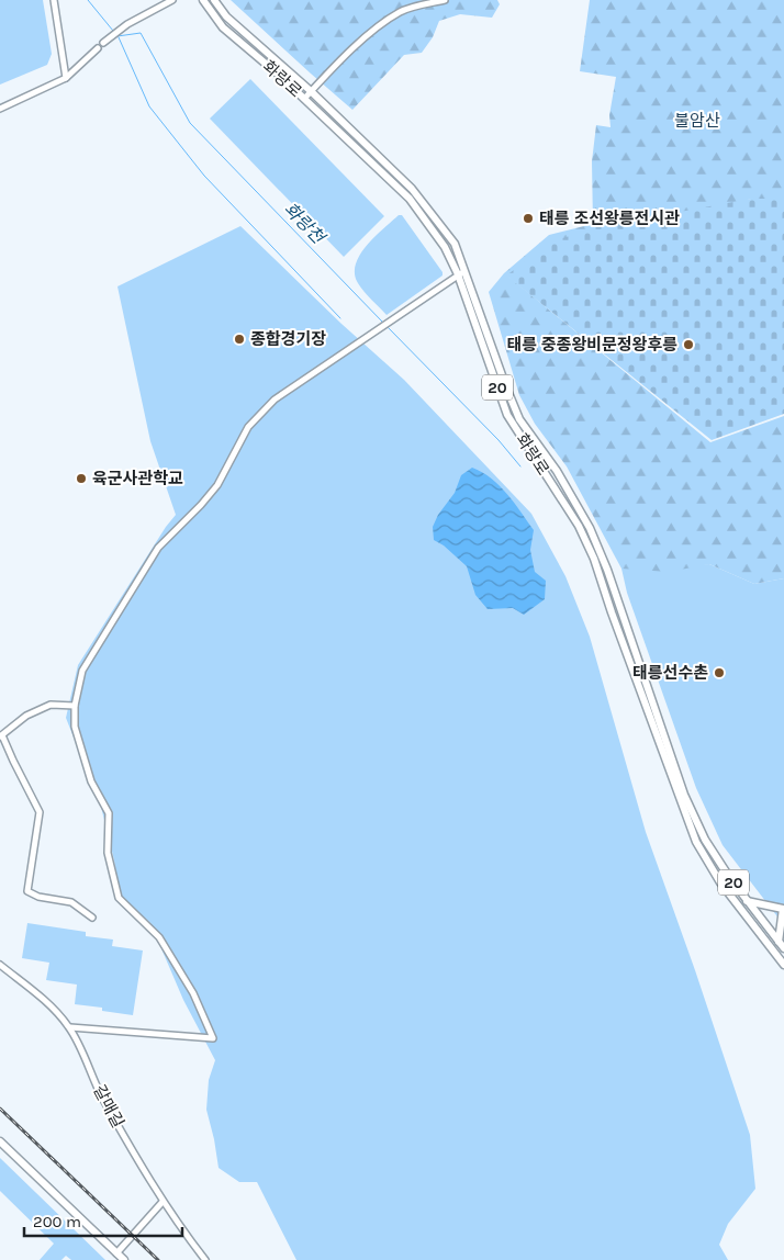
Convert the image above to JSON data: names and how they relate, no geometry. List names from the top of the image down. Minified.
{"streets":{"main road":["화랑로","20"],"street":["갈매길"]},"water":["화랑천"],"parks":["불암산"],"places":["태릉 조선왕릉전시관","종합경기장","태릉 중종왕비문정왕후릉","육군사관학교","태릉선수촌"],"scale_bar":"200 m"}
